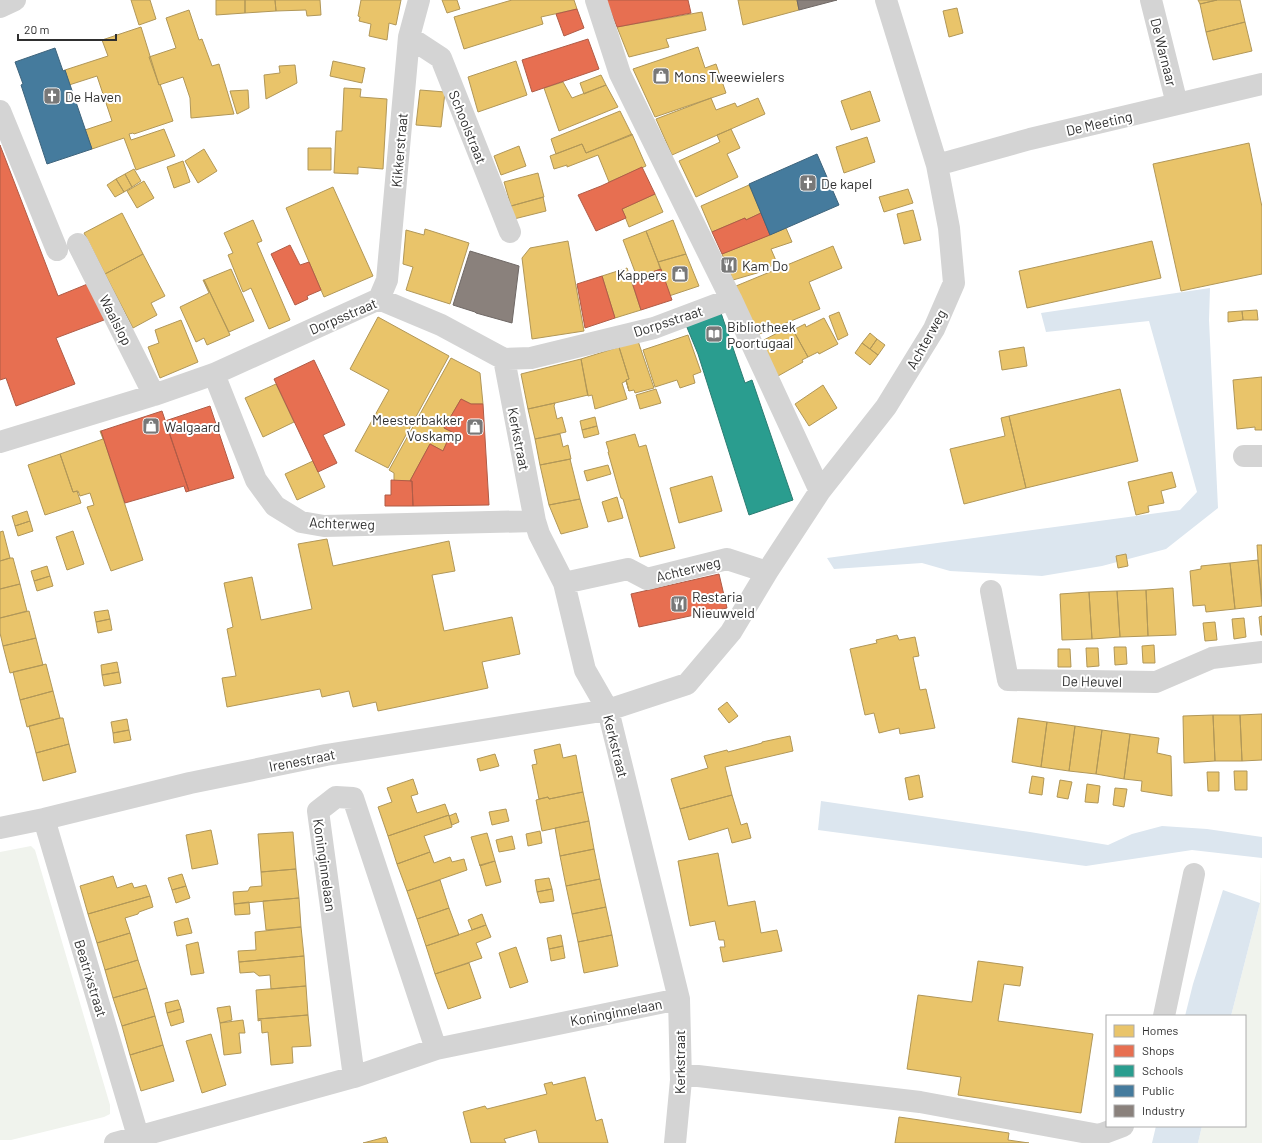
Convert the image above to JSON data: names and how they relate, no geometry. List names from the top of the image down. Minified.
{"streets":{"street":["De Warnaar","De Meeting","Schoolstraat","Kikkerstraat","Dorpsstraat","Waalslop","Achterweg","Kerkstraat","De Heuvel","Irenestraat","Koninginnelaan","Beatrixstraat"]},"crossings":[["De Warnaar","De Meeting"],["De Meeting","Achterweg"],["Schoolstraat","Kikkerstraat"],["Kikkerstraat","Dorpsstraat"],["Dorpsstraat","Waalslop"],["Dorpsstraat","Achterweg"],["Dorpsstraat","Kerkstraat"],["Achterweg","Kerkstraat"],["Achterweg","Irenestraat"],["Kerkstraat","Irenestraat"],["Kerkstraat","Koninginnelaan"],["Irenestraat","Beatrixstraat"],["Koninginnelaan","Beatrixstraat"]],"places":{"shop":["Mons Tweewielers","Kappers","Walgaard","Meesterbakker Voskamp"],"church":["De Haven","De kapel"],"restaurant":["Kam Do","Restaria Nieuwveld"],"library":["Bibliotheek Poortugaal"]},"legend":["Homes","Shops","Schools","Public","Industry"],"scale_bar":"20 m"}
